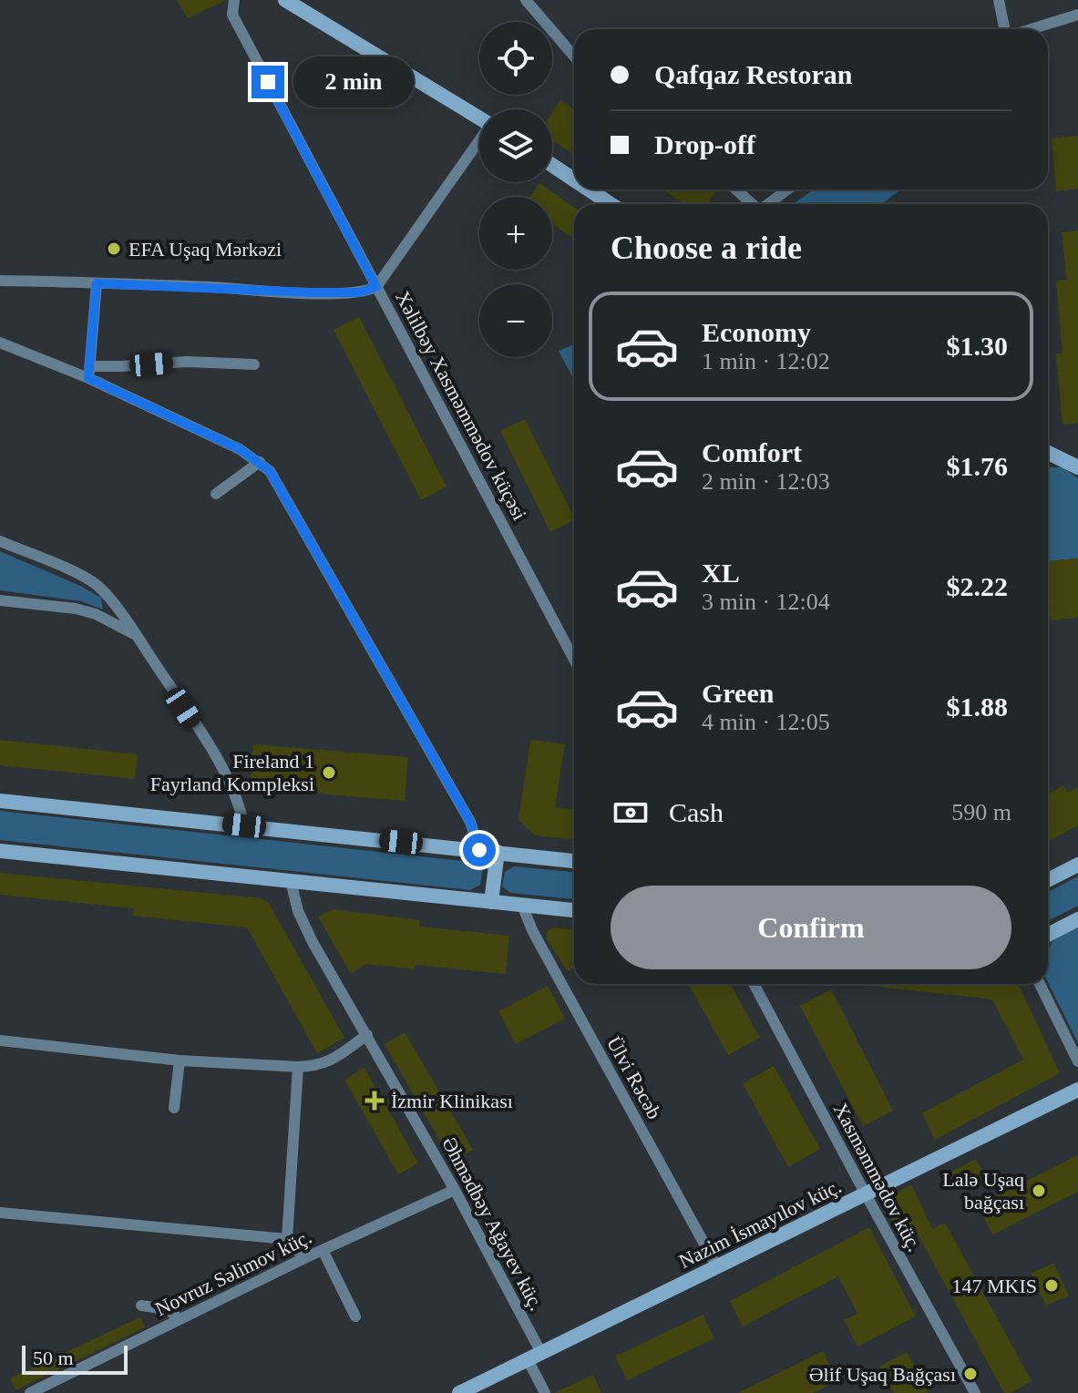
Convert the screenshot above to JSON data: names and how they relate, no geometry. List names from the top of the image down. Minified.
{"streets":{"main road":["Nazim İsmayılov küç."],"street":["Xəlilbəy Xasməmmədov küçəsi","Ülvi Rəcəb","Xasməmmədov küç.","Əhmədbəy Ağayev küç.","Novruz Səlimov küç."]},"crossings":[["Ülvi Rəcəb","Nazim İsmayılov küç."],["Xasməmmədov küç.","Nazim İsmayılov küç."],["Əhmədbəy Ağayev küç.","Nazim İsmayılov küç."],["Əhmədbəy Ağayev küç.","Novruz Səlimov küç."]],"places":{"other":["EFA Uşaq Mərkəzi","Fireland 1 Fayrland Kompleksi","Lalə Uşaq bağçası","147 MKIS","Əlif Uşaq Bağçası"],"health":["İzmir Klinikası"]},"scale_bar":"50 m","page":{"map_buttons":["+","−"],"banner":["Qafqaz Restoran","Drop-off"],"bubble":"2 min","heading":"Choose a ride","list":[{"name":"Economy","note":"1 min · 12:02","value":"$1.30"},{"name":"Comfort","note":"2 min · 12:03","value":"$1.76"},{"name":"XL","note":"3 min · 12:04","value":"$2.22"},{"name":"Green","note":"4 min · 12:05","value":"$1.88"}],"pay":["Cash","590 m"],"buttons":"Confirm","scale":"50 m"}}
